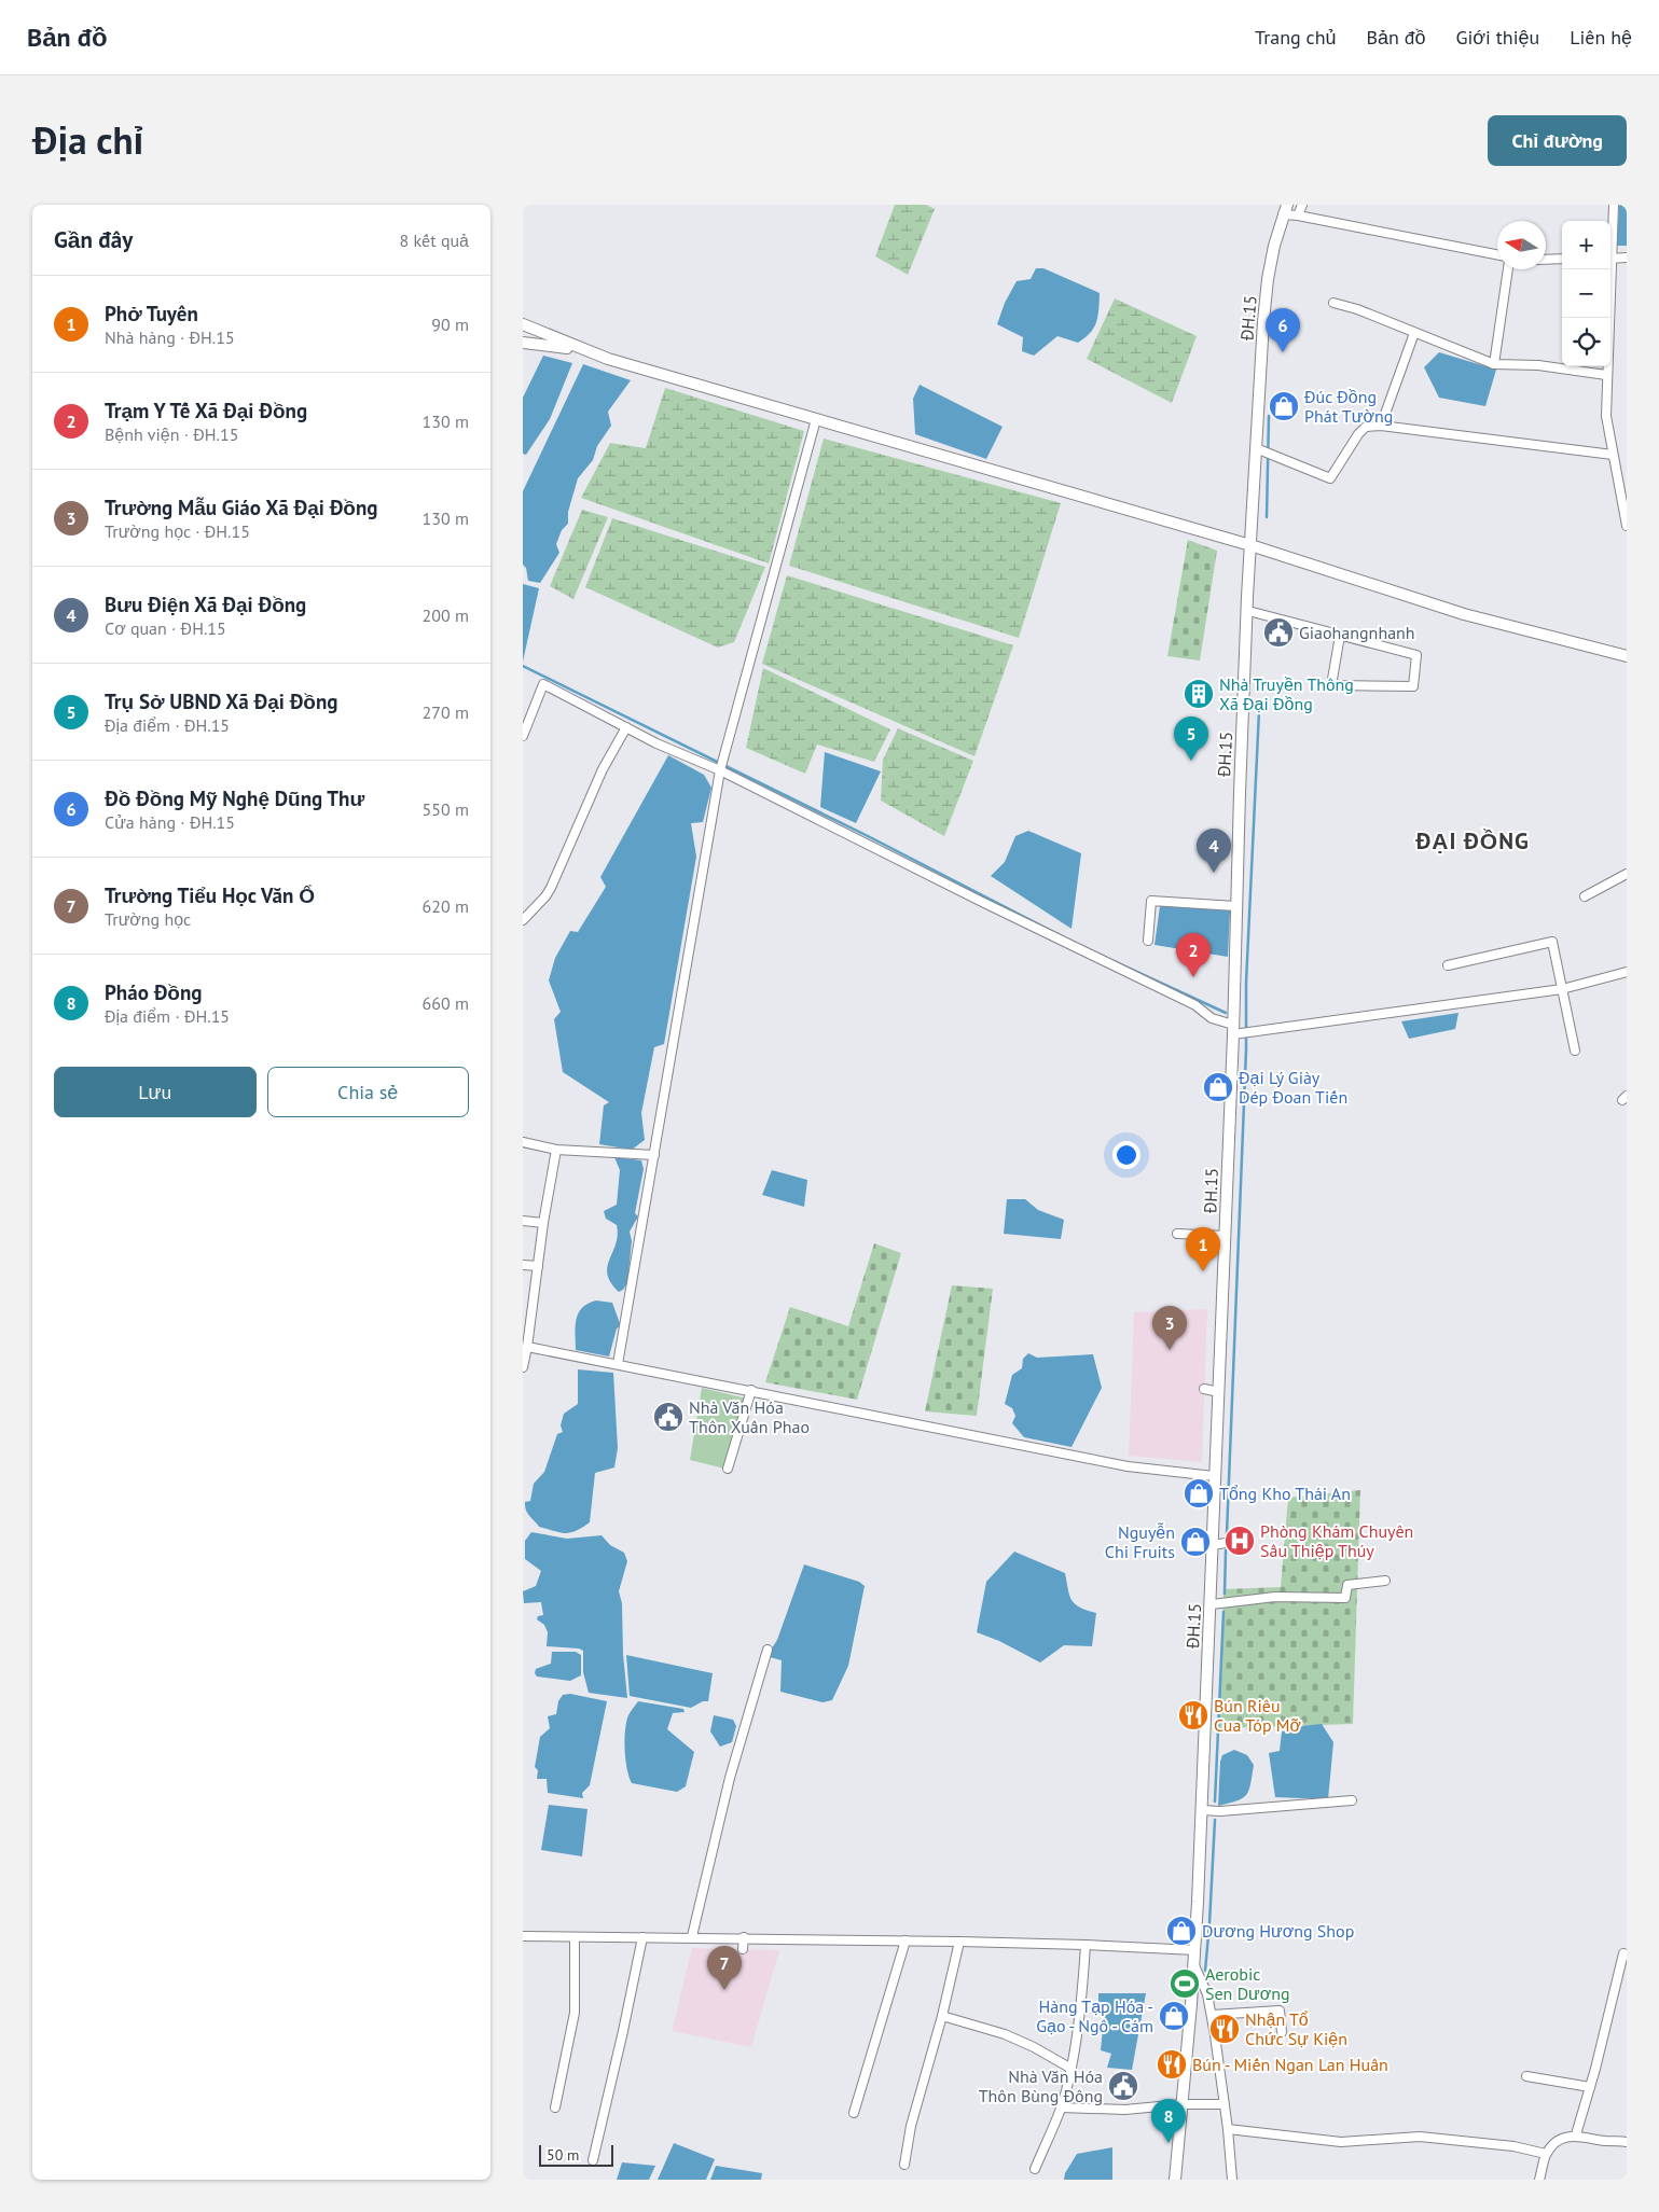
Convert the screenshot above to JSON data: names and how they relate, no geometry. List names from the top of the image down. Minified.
{"streets":{"main road":["ĐH.15"]},"districts":["ĐẠI ĐỒNG"],"places":{"shop":["Đúc Đồng Phát Tường","Đại Lý Giày Dép Đoan Tiến","Tổng Kho Thái An","Nguyễn Chi Fruits","Dương Hương Shop","Hàng Tạp Hóa - Gạo - Ngô - Cám"],"public building":["Giaohangnhanh","Nhà Văn Hóa Thôn Xuân Phao","Nhà Văn Hóa Thôn Bùng Đông"],"building":["Nhà Truyền Thông Xã Đại Đồng"],"hospital":["Phòng Khám Chuyên Sâu Thiệp Thúy"],"restaurant":["Bún Riêu Cua Tóp Mỡ","Nhận Tổ Chức Sự Kiện","Bún - Miến Ngan Lan Huân"],"sports":["Aerobic Sen Dương"]},"scale_bar":"50 m","north":"left","page":{"header":"Bản đồ","nav":["Trang chủ","Bản đồ","Giới thiệu","Liên hệ"],"title":"Địa chỉ","buttons":["Chỉ đường",["Lưu","Chia sẻ"]],"heading":["Gần đây","8 kết quả"],"map_buttons":["+","−"],"list":[{"mark":"1","name":"Phở Tuyên","note":"Nhà hàng · ĐH.15","value":"90 m"},{"mark":"2","name":"Trạm Y Tế Xã Đại Đồng","note":"Bệnh viện · ĐH.15","value":"130 m"},{"mark":"3","name":"Trường Mẫu Giáo Xã Đại Đồng","note":"Trường học · ĐH.15","value":"130 m"},{"mark":"4","name":"Bưu Điện Xã Đại Đồng","note":"Cơ quan · ĐH.15","value":"200 m"},{"mark":"5","name":"Trụ Sở UBND Xã Đại Đồng","note":"Địa điểm · ĐH.15","value":"270 m"},{"mark":"6","name":"Đồ Đồng Mỹ Nghệ Dũng Thư","note":"Cửa hàng · ĐH.15","value":"550 m"},{"mark":"7","name":"Trường Tiểu Học Văn Ổ","note":"Trường học","value":"620 m"},{"mark":"8","name":"Pháo Đồng","note":"Địa điểm · ĐH.15","value":"660 m"}],"pins":["6","5","4","2","1","3","7","8"],"scale":"50 m"}}
